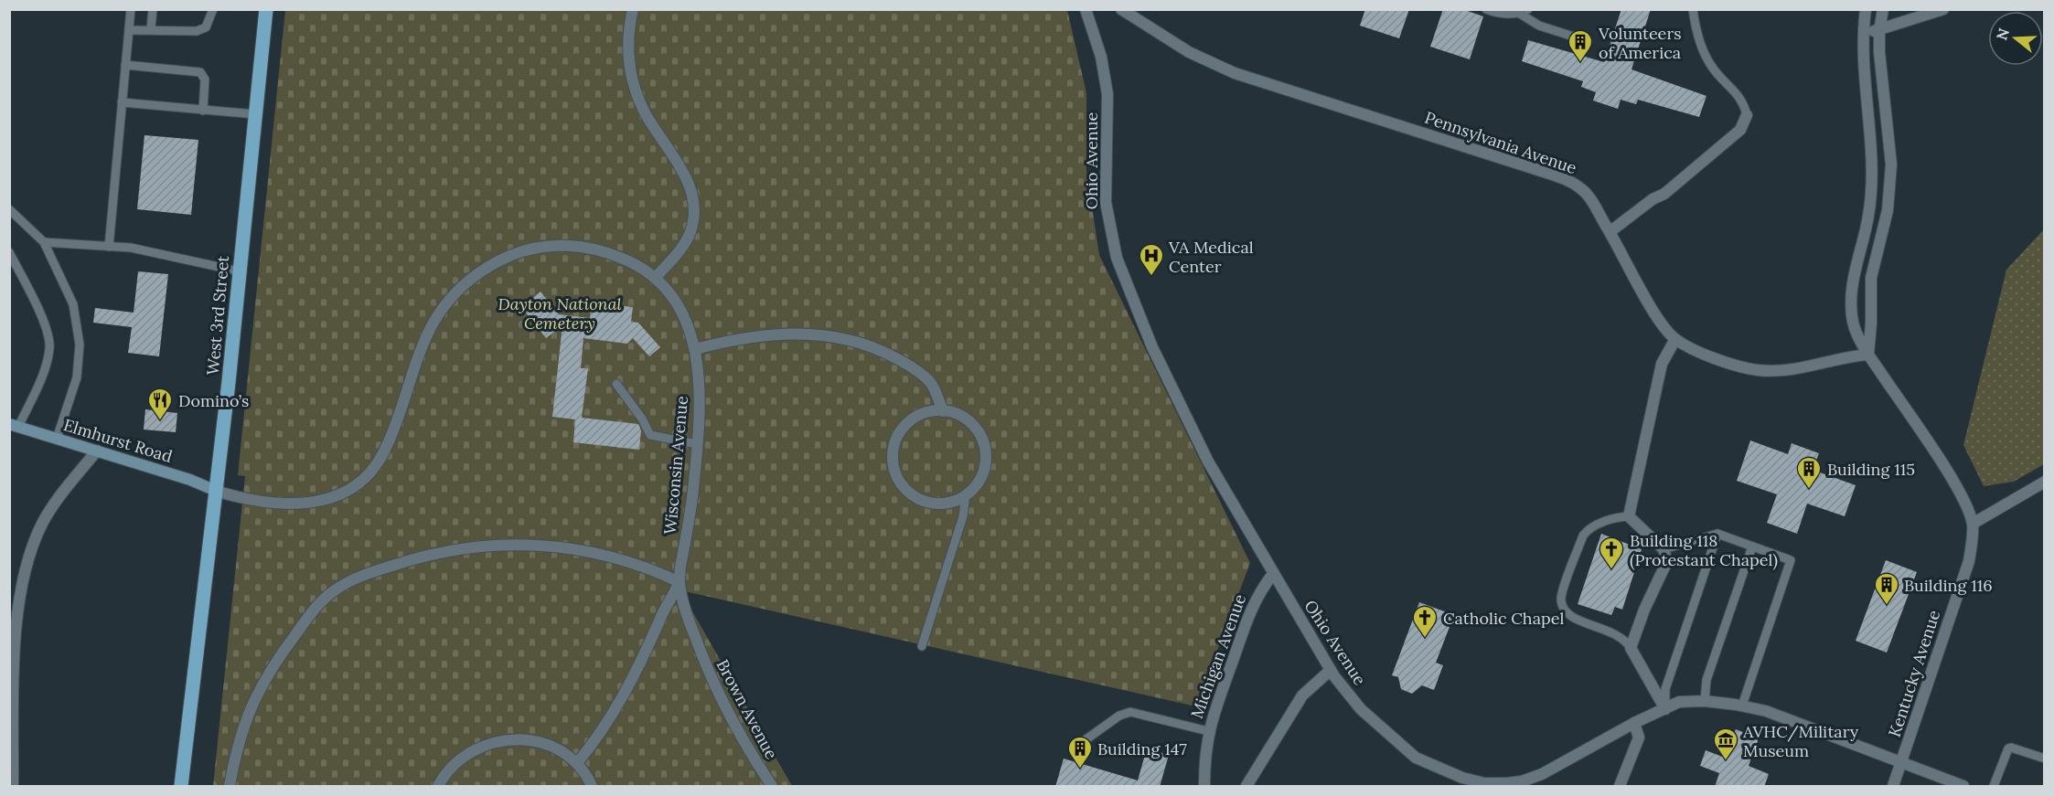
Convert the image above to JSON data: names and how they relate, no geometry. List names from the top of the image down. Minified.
{"streets":{"main road":["West 3rd Street"],"street":["Pennsylvania Avenue","Ohio Avenue","Elmhurst Road","Wisconsin Avenue","Michigan Avenue","Kentucky Avenue","Brown Avenue"]},"crossings":[["Ohio Avenue","Michigan Avenue"],["Ohio Avenue","Kentucky Avenue"],["West 3rd Street","Elmhurst Road"],["West 3rd Street","Wisconsin Avenue"],["Elmhurst Road","Wisconsin Avenue"],["Wisconsin Avenue","Brown Avenue"]],"parks":["Dayton National Cemetery"],"places":{"building":["Volunteers of America","Building 115","Building 116","Building 147"],"hospital":["VA Medical Center"],"restaurant":["Domino’s"],"church":["Building 118 (Protestant Chapel)","Catholic Chapel"],"museum":["AVHC/Military Museum"]},"north":"left"}
